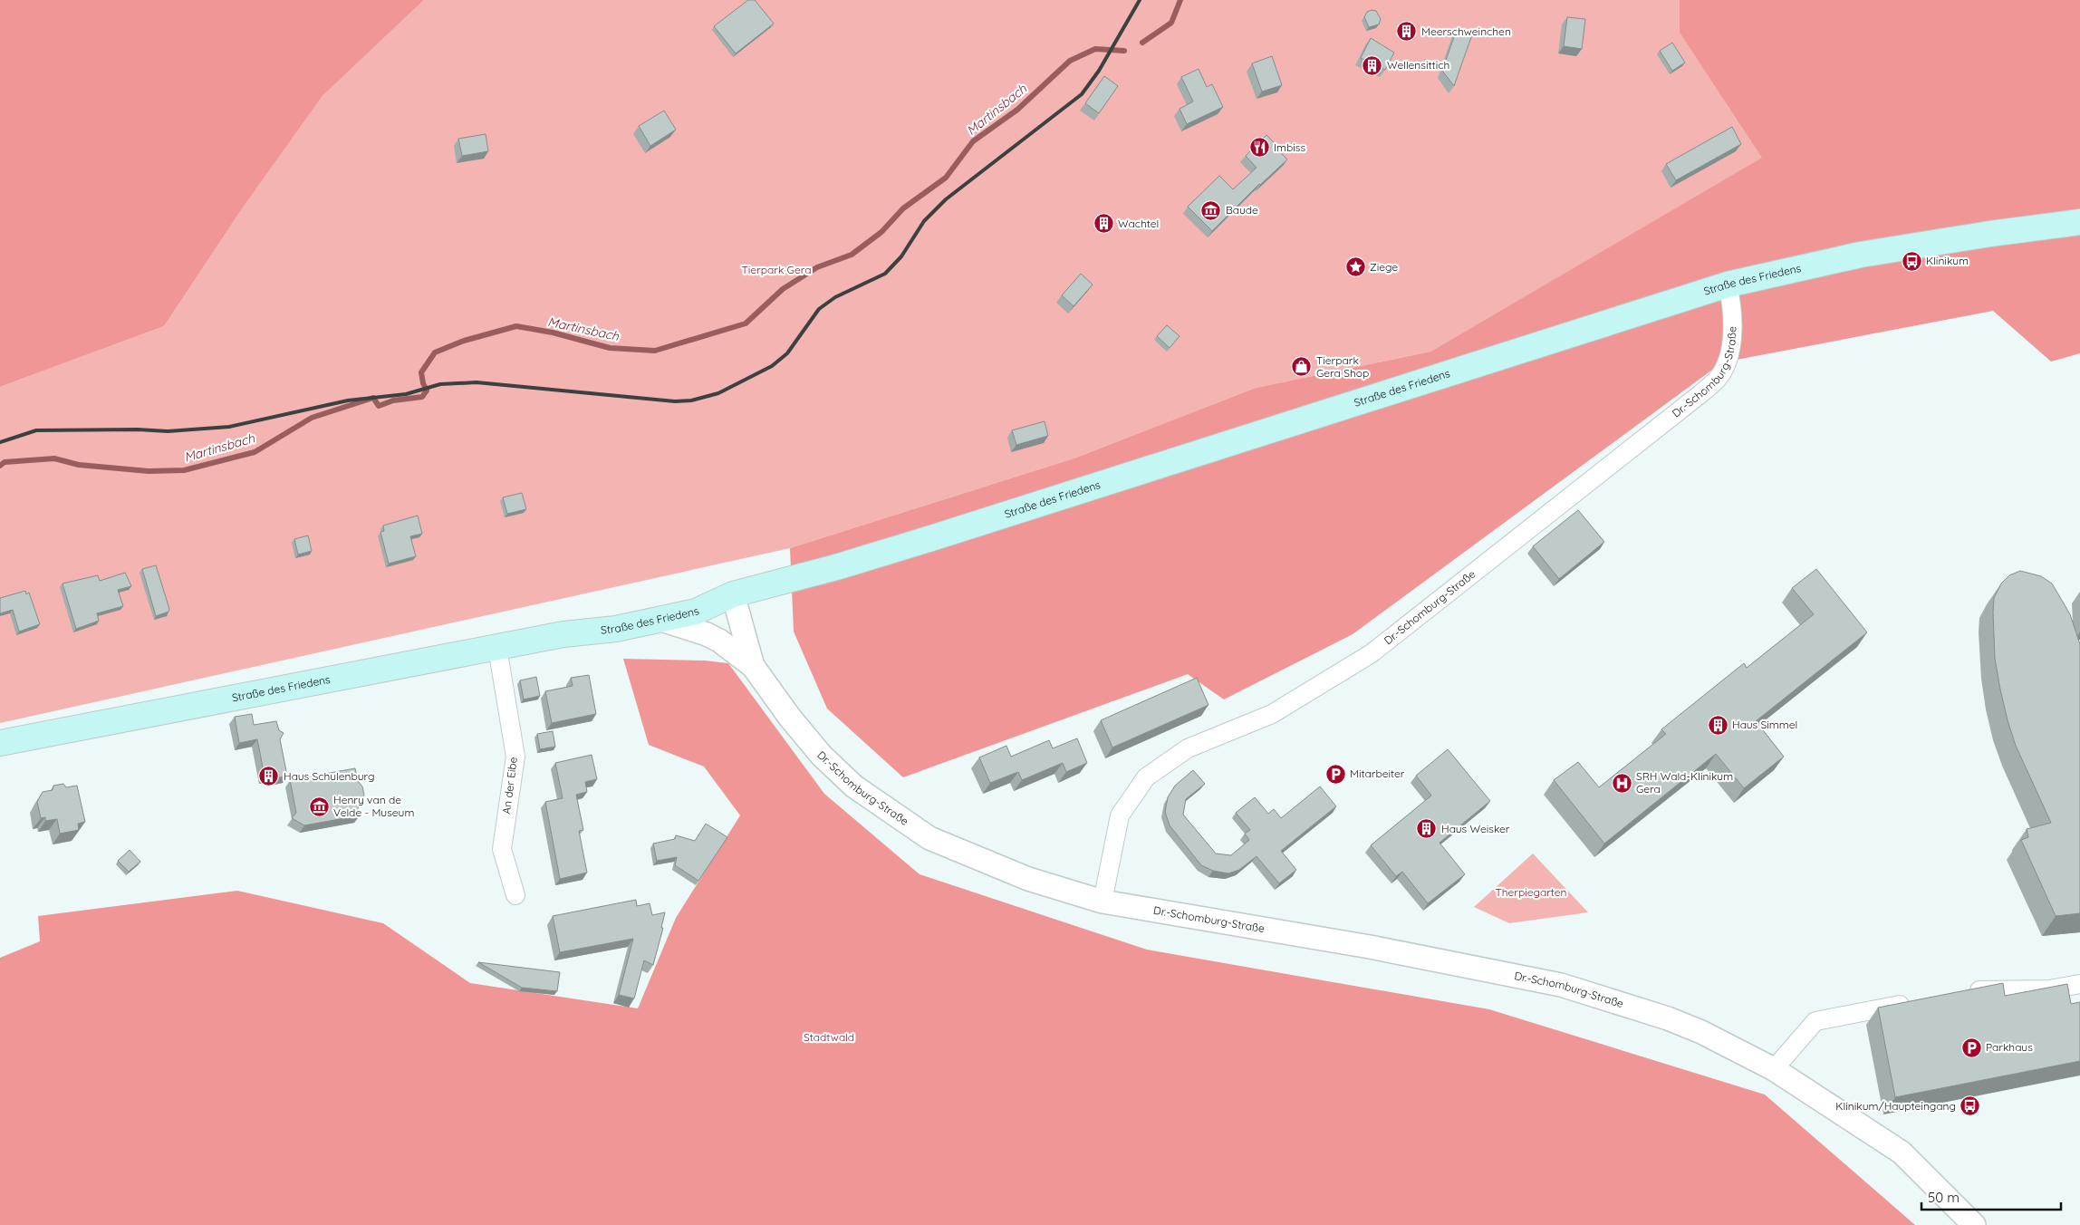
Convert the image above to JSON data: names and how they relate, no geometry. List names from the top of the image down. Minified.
{"streets":{"main road":["Straße des Friedens"],"street":["Dr.-Schomburg-Straße","An der Eibe"]},"crossings":[["Straße des Friedens","Dr.-Schomburg-Straße"],["Straße des Friedens","An der Eibe"]],"water":["Martinsbach"],"parks":["Tierpark Gera","Therpiegarten","Stadtwald"],"places":{"building":["Meerschweinchen","Wellensittich","Wachtel","Haus Simmel","Haus Schulenburg","Haus Weisker"],"restaurant":["Imbiss"],"museum":["Baude","Henry van de Velde - Museum"],"bus stop":["Klinikum","Klinikum/Haupteingang"],"place":["Ziege"],"shop":["Tierpark Gera Shop"],"parking":["Mitarbeiter","Parkhaus"],"hospital":["SRH Wald-Klinikum Gera"]},"scale_bar":"50 m"}
